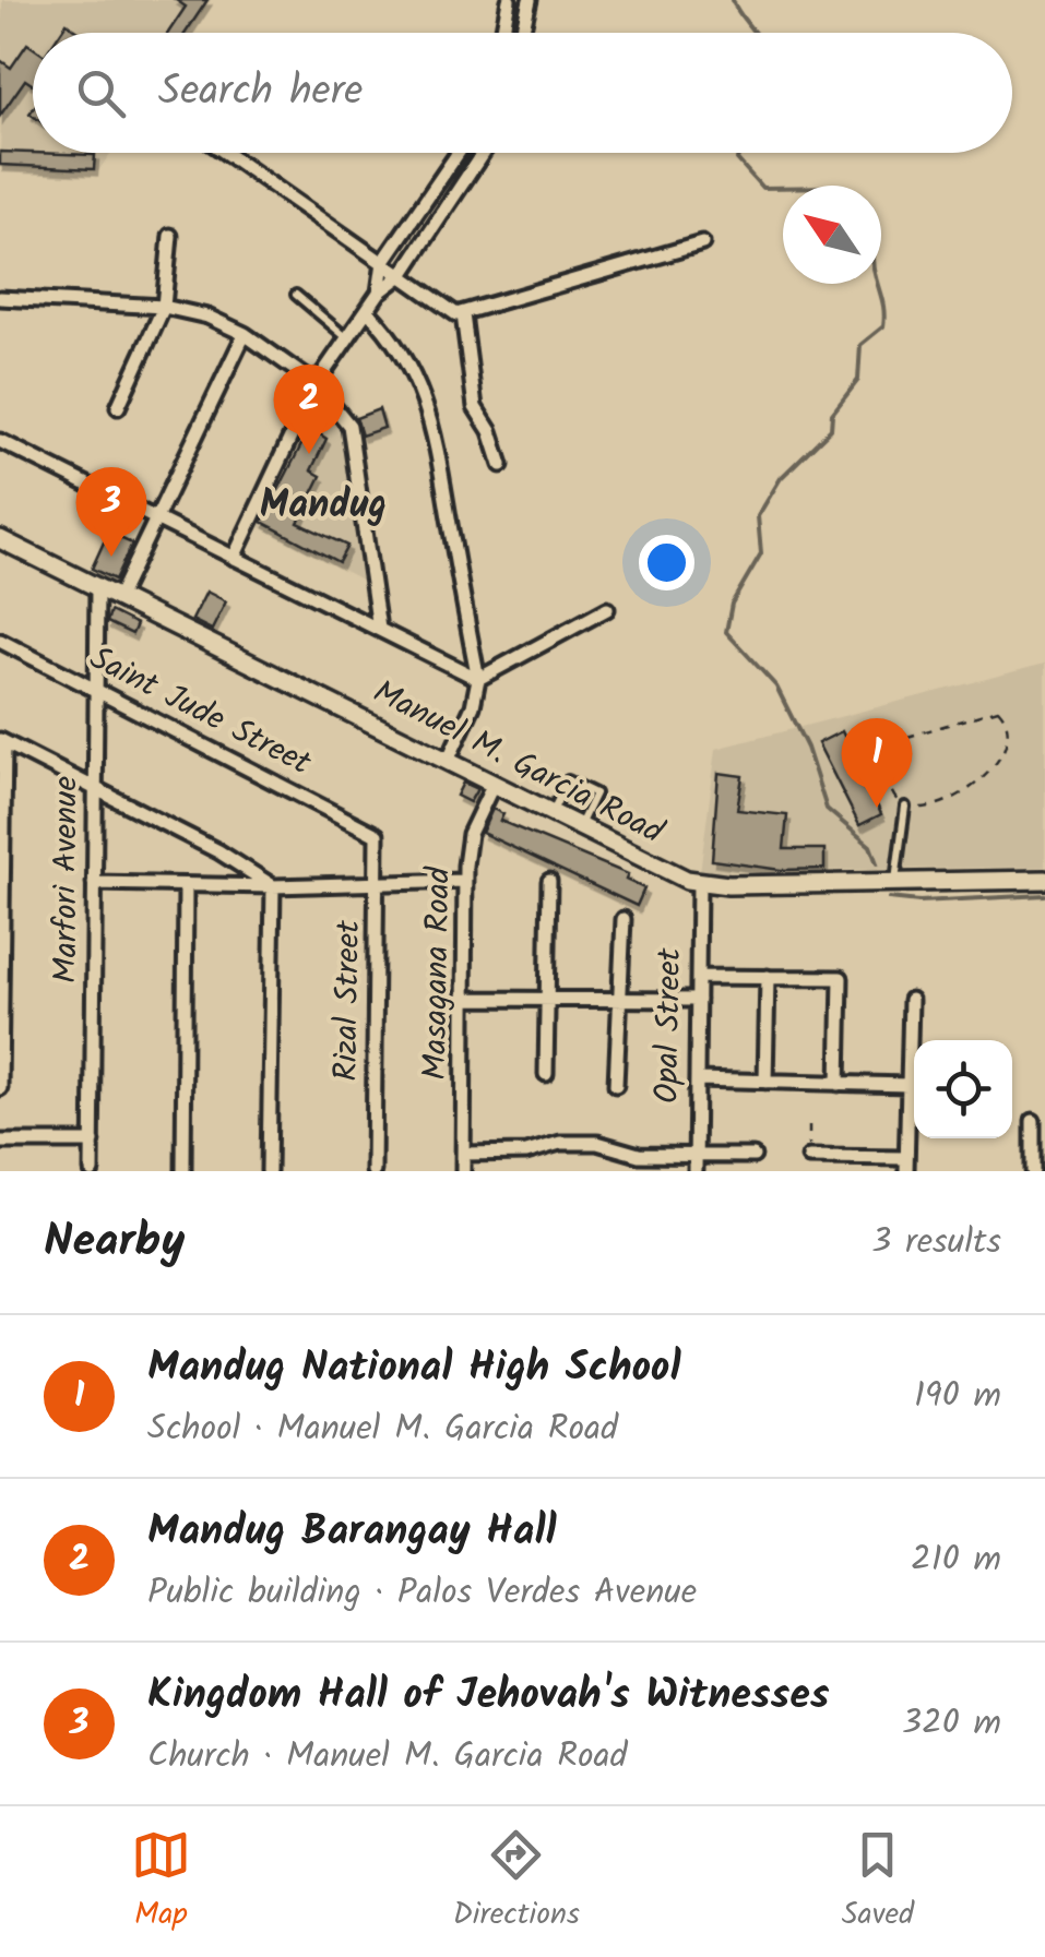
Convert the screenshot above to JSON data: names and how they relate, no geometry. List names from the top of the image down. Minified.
{"streets":{"main road":["Manuel M. Garcia Road"],"street":["Saint Jude Street","Marfori Avenue","Masagana Road","Rizal Street","Opal Street"]},"crossings":[["Saint Jude Street","Marfori Avenue"],["Saint Jude Street","Rizal Street"],["Manuel M. Garcia Road","Marfori Avenue"],["Manuel M. Garcia Road","Masagana Road"],["Manuel M. Garcia Road","Opal Street"]],"districts":["Mandug"],"north":"top left","page":{"search":"Search here","pins":["2","3","1"],"heading":["Nearby","3 results"],"list":[{"mark":"1","name":"Mandug National High School","note":"School · Manuel M. Garcia Road","value":"190 m"},{"mark":"2","name":"Mandug Barangay Hall","note":"Public building · Palos Verdes Avenue","value":"210 m"},{"mark":"3","name":"Kingdom Hall of Jehovah's Witnesses","note":"Church · Manuel M. Garcia Road","value":"320 m"}],"nav":["Map","Directions","Saved"]}}
